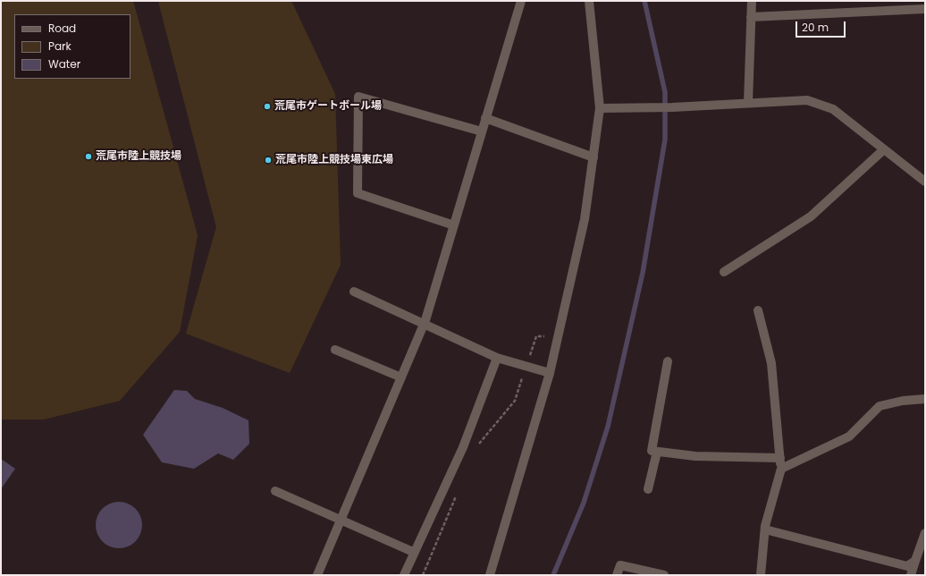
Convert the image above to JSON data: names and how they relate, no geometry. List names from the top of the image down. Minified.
{"places":["荒尾市ゲートボール場","荒尾市陸上競技場","荒尾市陸上競技場東広場"],"legend":["Road","Park","Water"],"scale_bar":"20 m"}
